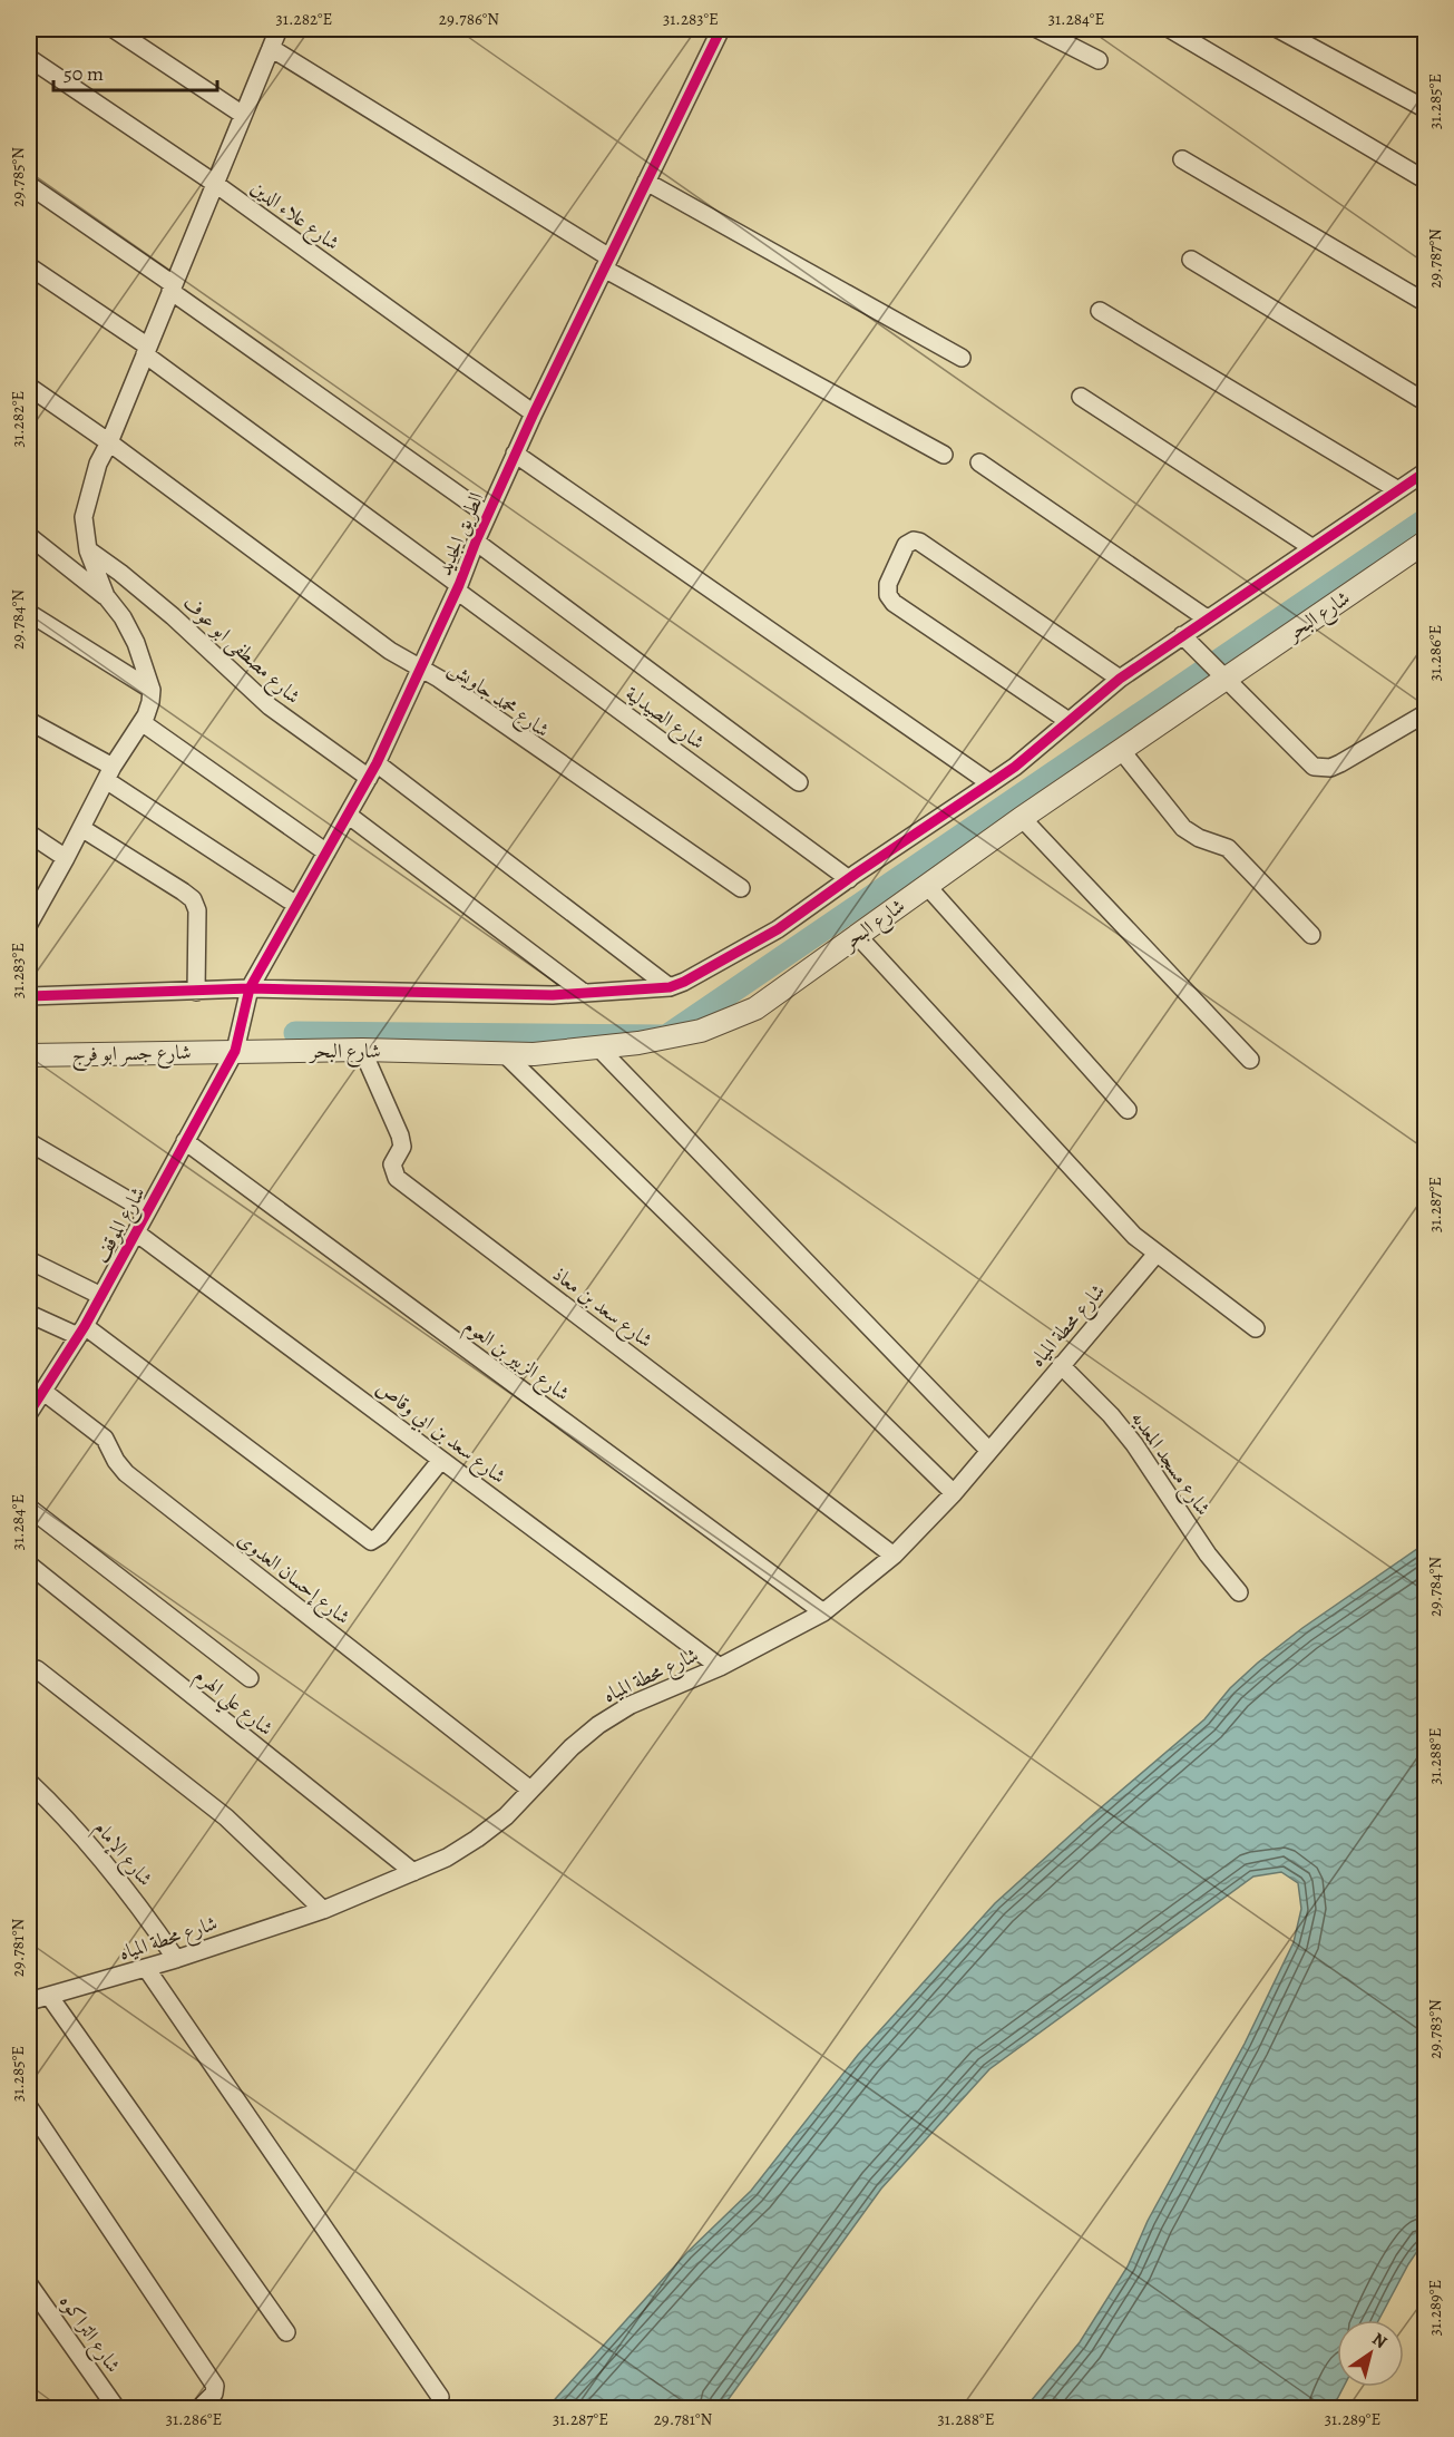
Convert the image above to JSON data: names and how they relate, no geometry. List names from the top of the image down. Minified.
{"streets":{"street":["شارع علاء الدين","الطريق الجديد","شارع البحر","شارع مصطفى ابو عوف","شارع محمد جاويش","شارع الصيدلية","شارع جسر ابو فرج","شارع الموقف","شارع سعد بن معاذ","شارع محطة المياه","شارع الزبير بن العوم","شارع سعد بن ابي وقاص","شارع مسجد المعديه","شارع إحسان العدوى","شارع علي الهرم","شارع الإمام","شارع التراكوه"]},"crossings":[["شارع علاء الدين","الطريق الجديد"],["الطريق الجديد","شارع البحر"],["الطريق الجديد","شارع مصطفى ابو عوف"],["الطريق الجديد","شارع محمد جاويش"],["الطريق الجديد","شارع الصيدلية"],["الطريق الجديد","شارع جسر ابو فرج"],["الطريق الجديد","شارع الموقف"],["شارع البحر","شارع جسر ابو فرج"],["شارع البحر","شارع الموقف"],["شارع البحر","شارع سعد بن معاذ"],["شارع جسر ابو فرج","شارع الموقف"],["شارع الموقف","شارع الزبير بن العوم"],["شارع الموقف","شارع سعد بن ابي وقاص"],["شارع الموقف","شارع إحسان العدوى"],["شارع سعد بن معاذ","شارع محطة المياه"],["شارع محطة المياه","شارع الزبير بن العوم"],["شارع محطة المياه","شارع سعد بن ابي وقاص"],["شارع محطة المياه","شارع مسجد المعديه"],["شارع محطة المياه","شارع إحسان العدوى"],["شارع محطة المياه","شارع علي الهرم"],["شارع محطة المياه","شارع الإمام"]],"scale_bar":"50 m","north":"top right","coordinates":["31.282°E","29.786°N","31.283°E","31.284°E","31.285°E","29.785°N","29.787°N","29.784°N","31.286°E","31.287°E","31.288°E","29.781°N","29.783°N","31.289°E"]}
